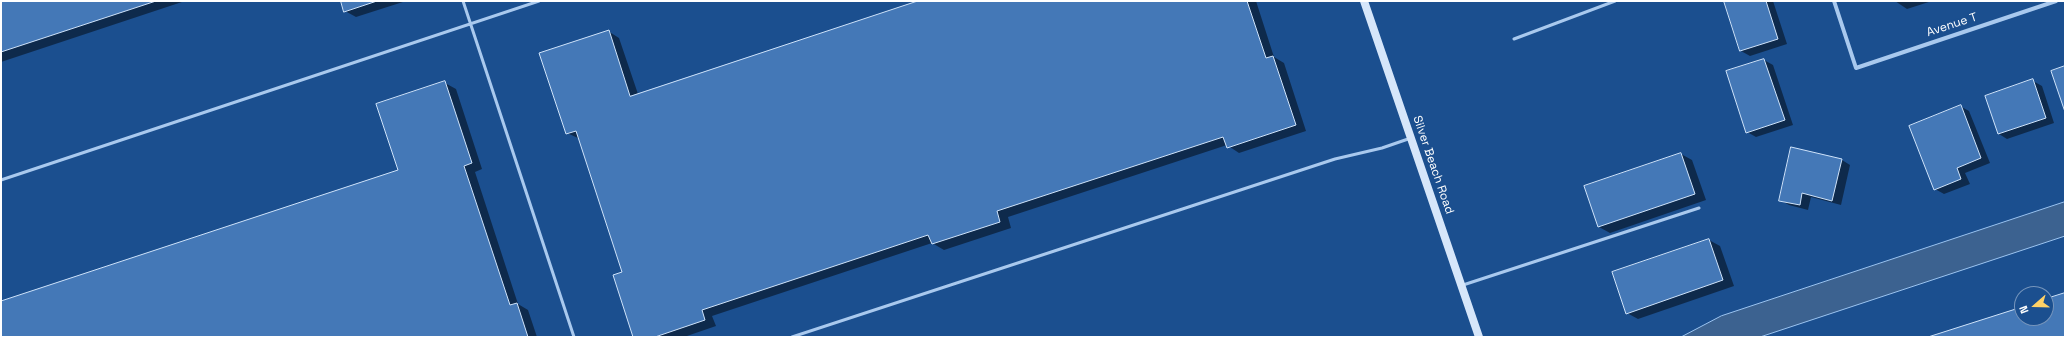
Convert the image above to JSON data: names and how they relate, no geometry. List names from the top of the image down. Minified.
{"streets":{"street":["Avenue T","Silver Beach Road"]},"north":"left"}
